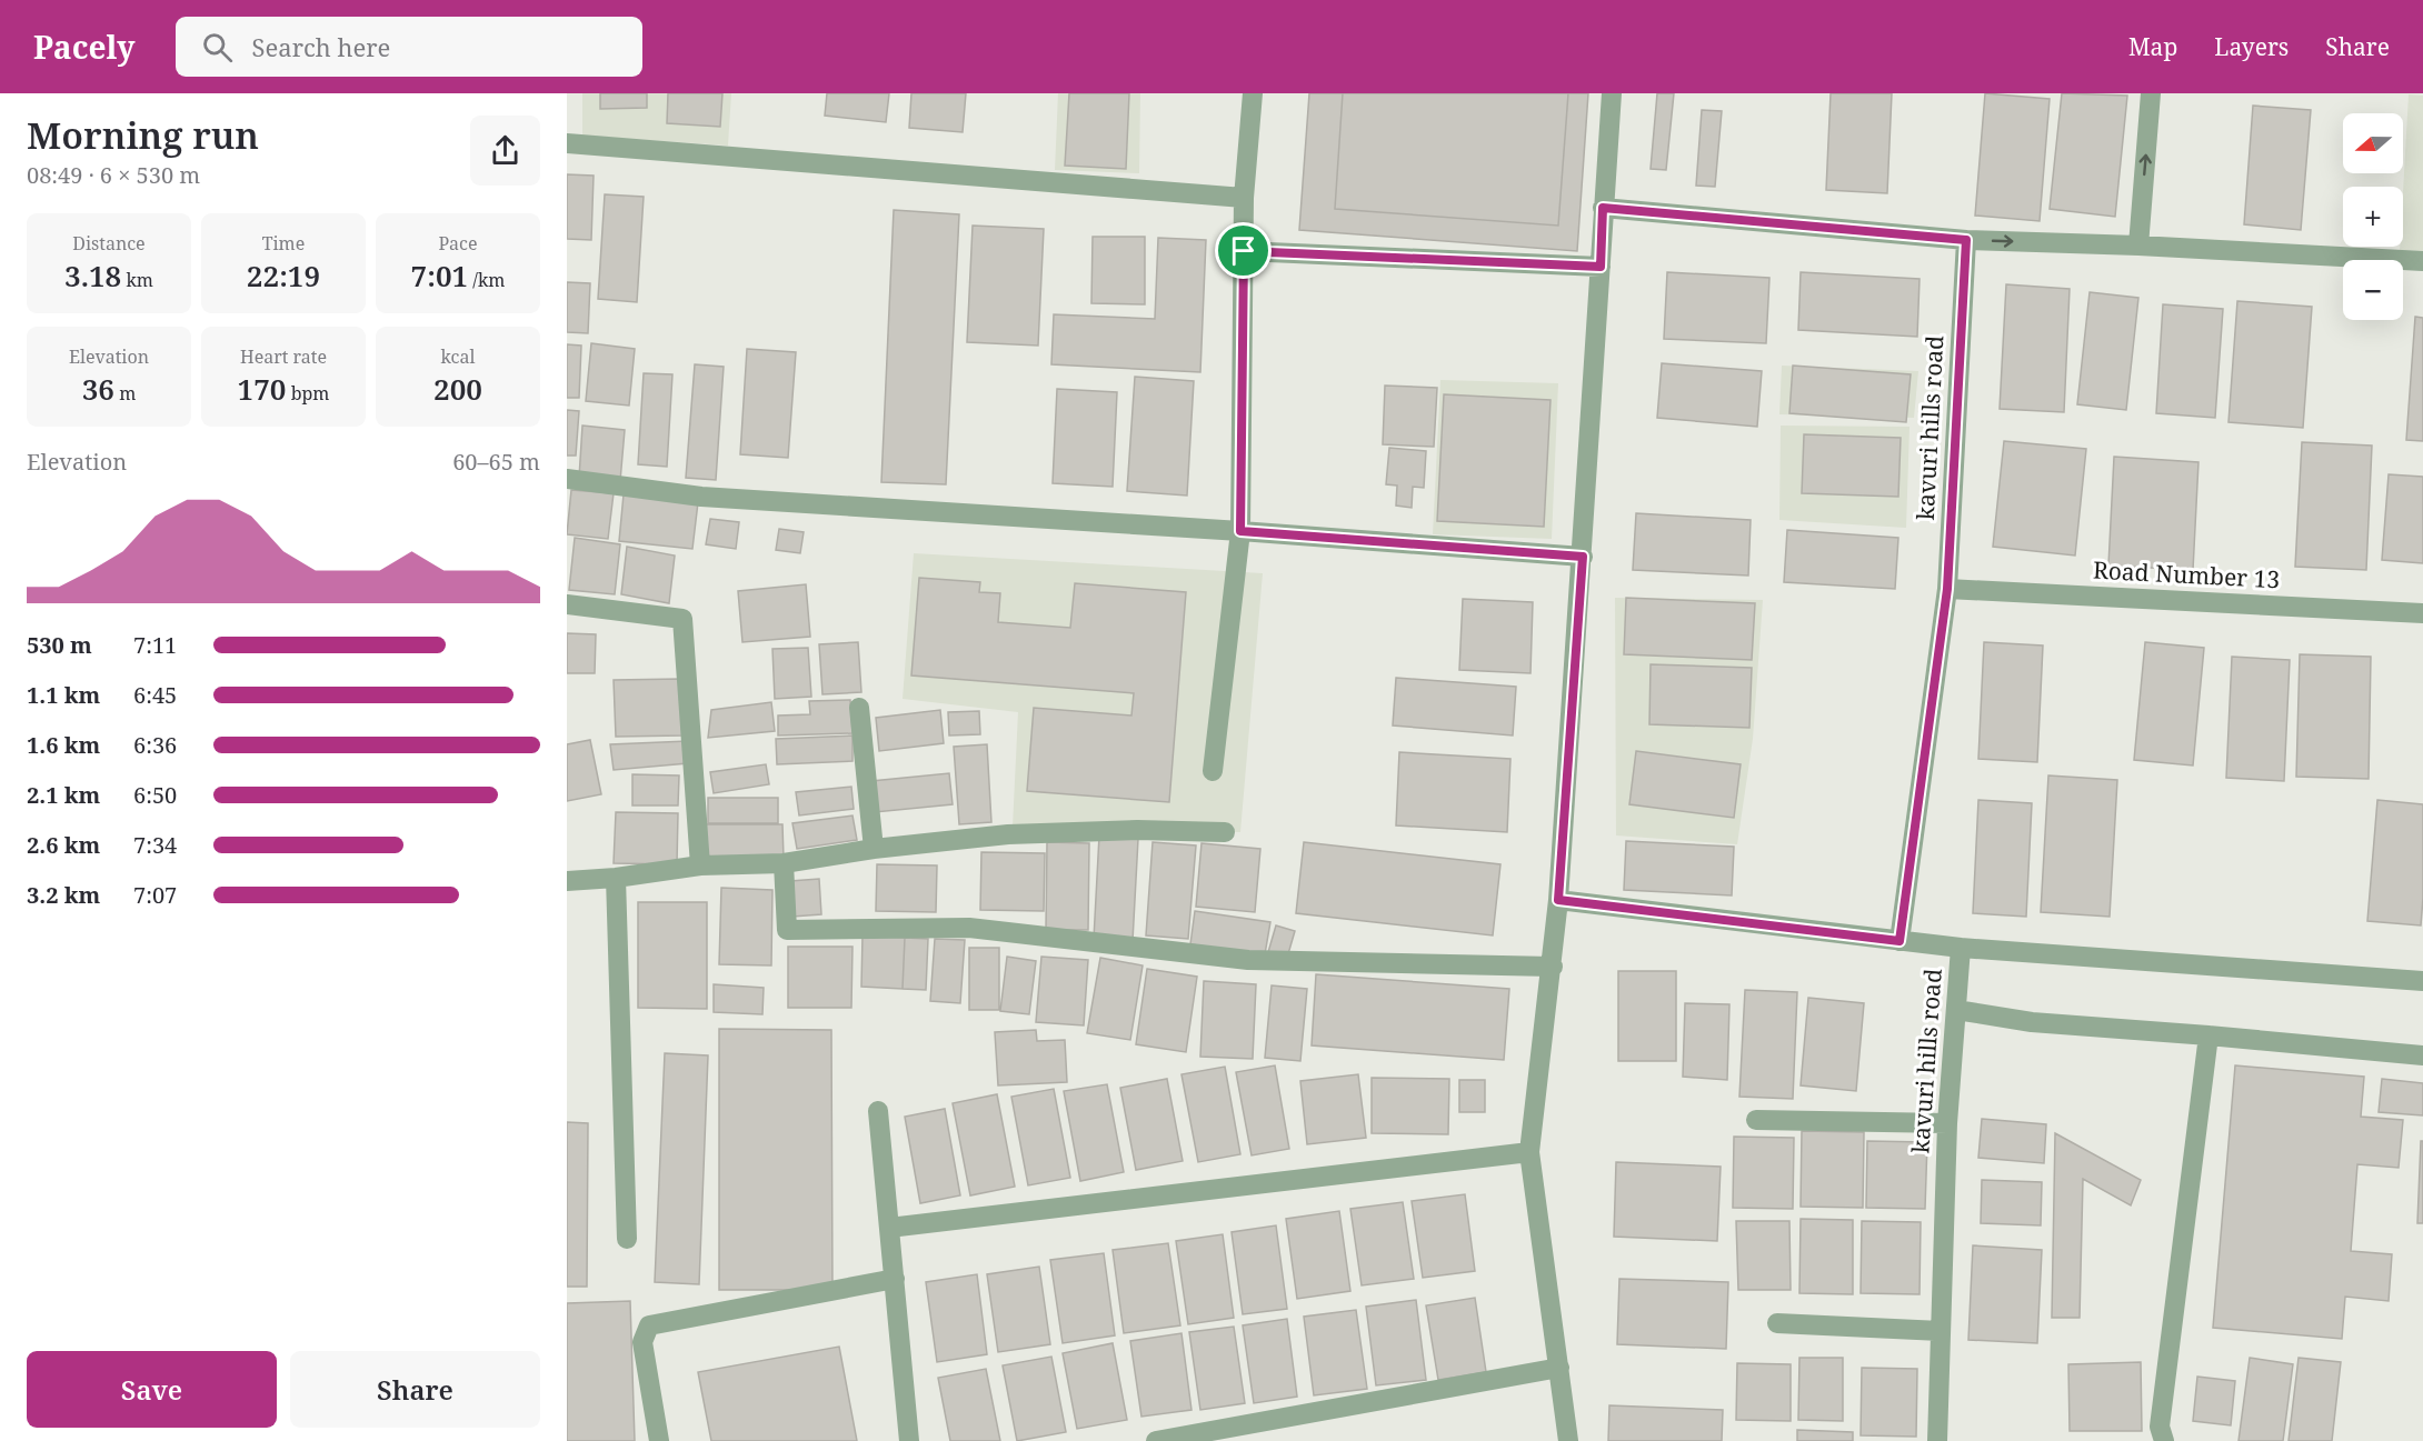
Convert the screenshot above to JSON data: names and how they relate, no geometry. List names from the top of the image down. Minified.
{"streets":{"street":["kavuri hills road","Road Number 13"]},"crossings":[["kavuri hills road","Road Number 13"]],"north":"left","page":{"header":"Pacely","search":"Search here","nav":["Map","Layers","Share"],"heading":["Morning run","08:49 · 6 × 530 m"],"map_buttons":["+","−"],"stats":[["Distance","3.18 km"],["Time","22:19"],["Pace","7:01 /km"],["Elevation","36 m"],["Heart rate","170 bpm"],["kcal","200"]],"chart":["Elevation","60–65 m"],"list":[{"name":"530 m","note":"7:11"},{"name":"1.1 km","note":"6:45"},{"name":"1.6 km","note":"6:36"},{"name":"2.1 km","note":"6:50"},{"name":"2.6 km","note":"7:34"},{"name":"3.2 km","note":"7:07"}],"buttons":["Save","Share"]}}
